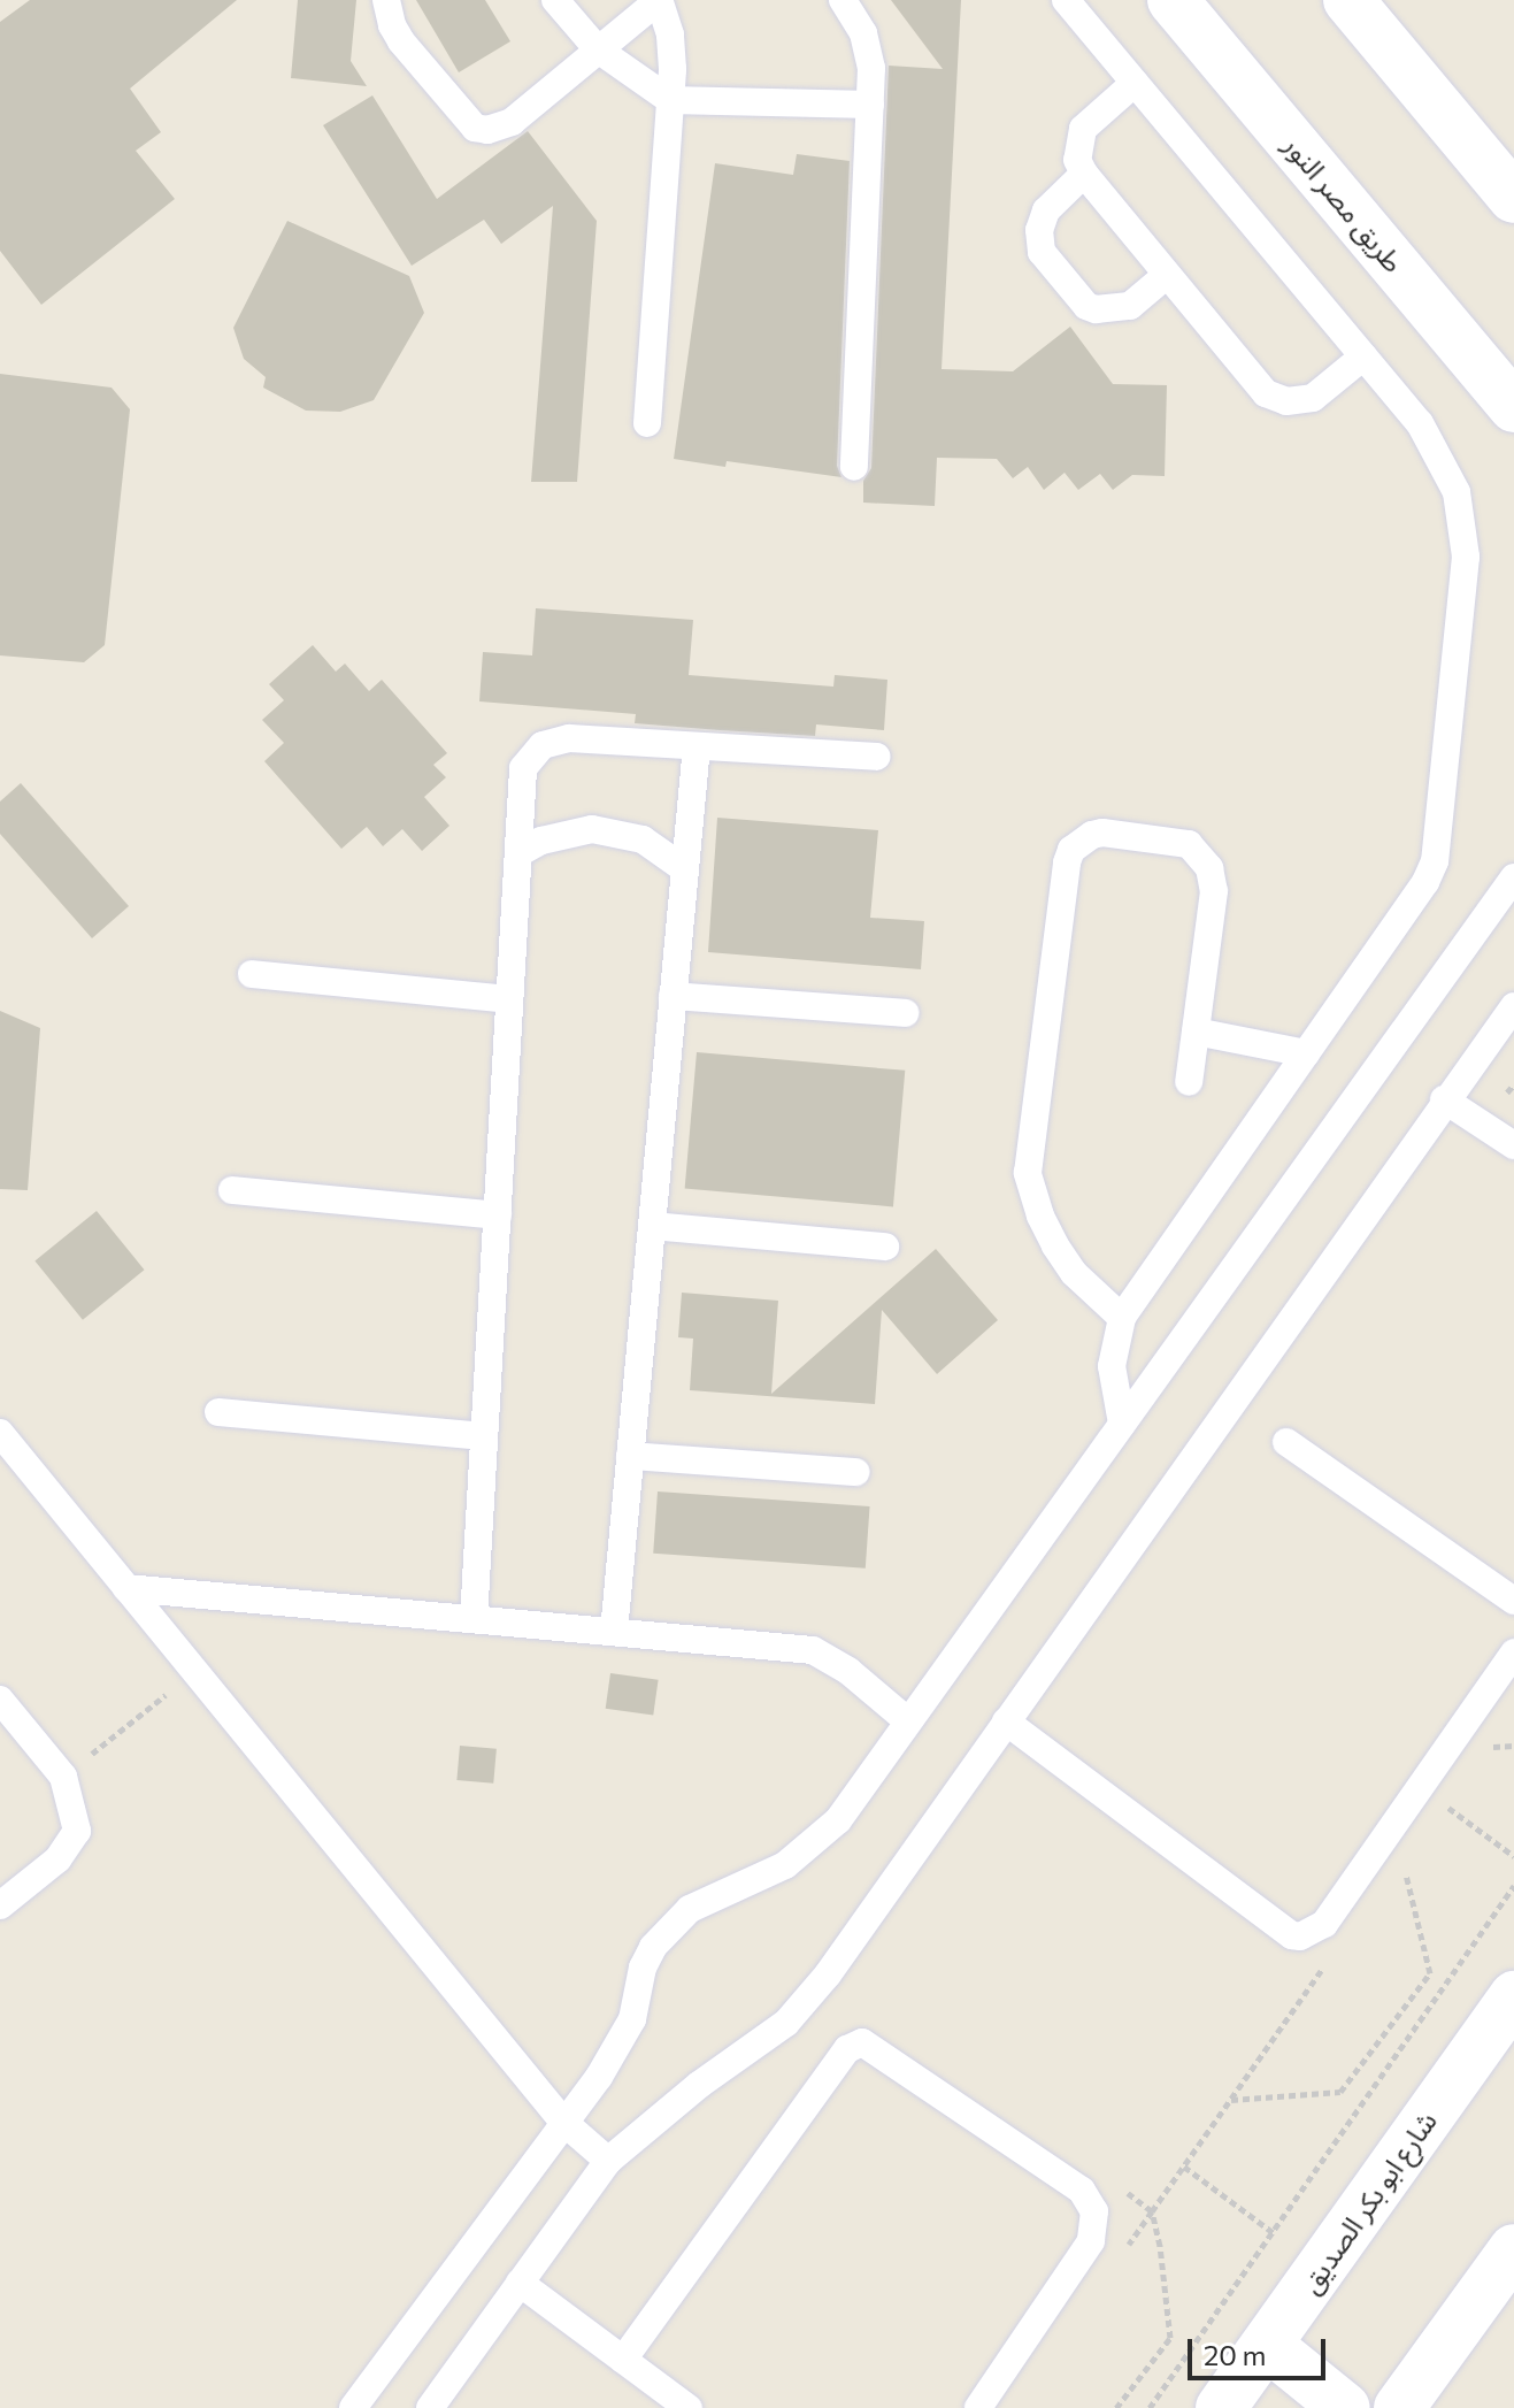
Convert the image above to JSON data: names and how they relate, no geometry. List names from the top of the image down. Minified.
{"streets":{"main road":["طريق مصر النور","شارع ابو بكر الصديق"]},"scale_bar":"20 m"}
